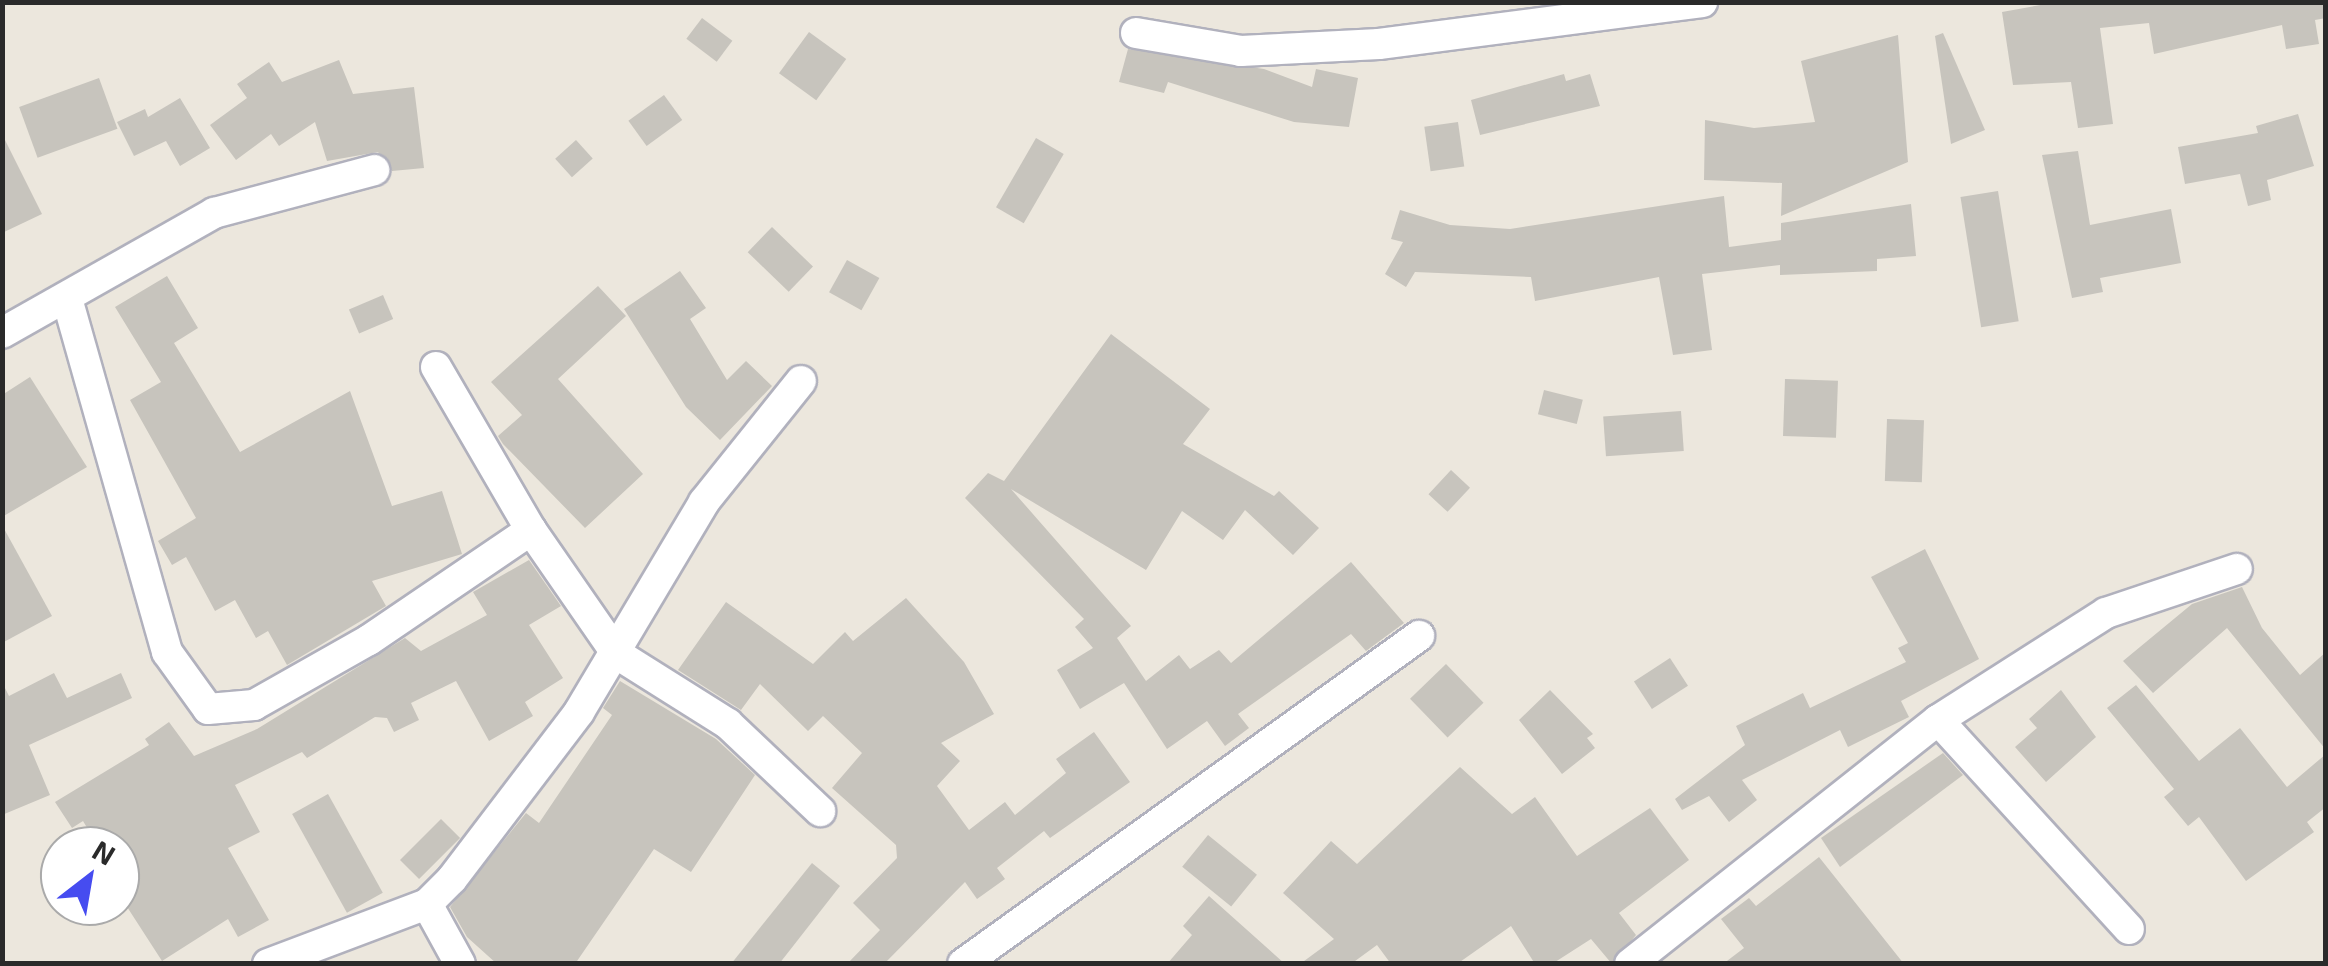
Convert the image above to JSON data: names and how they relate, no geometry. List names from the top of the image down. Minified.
{"north":"top right"}
